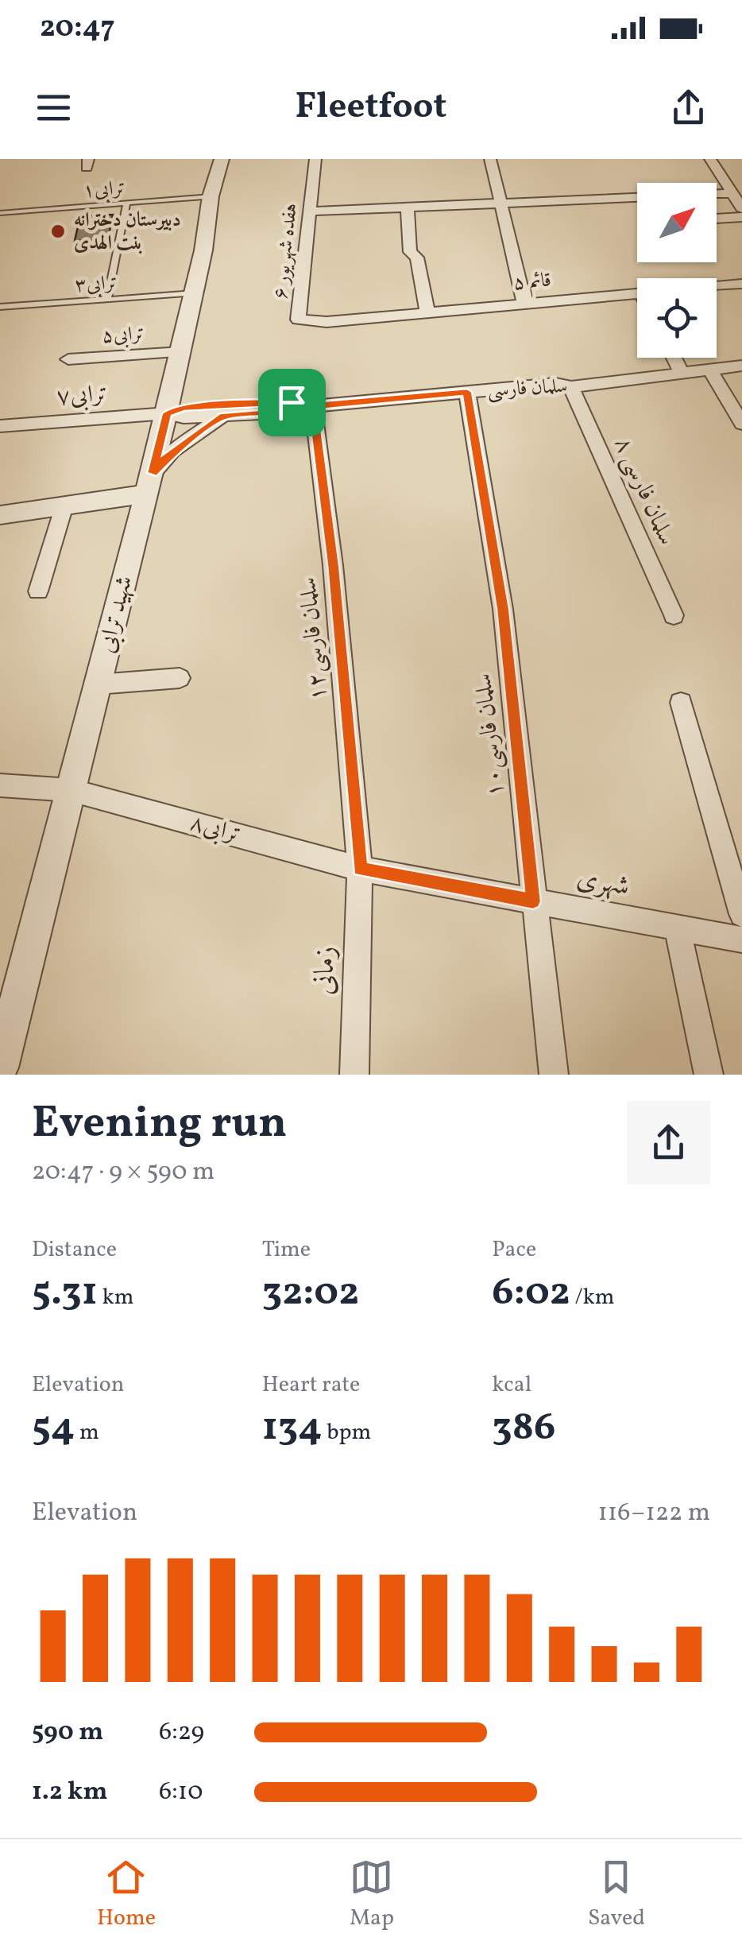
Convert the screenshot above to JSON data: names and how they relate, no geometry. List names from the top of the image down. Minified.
{"streets":{"street":["هفده شهریور ۶","قائم ۵","ترابی۵","سلمان فارسی","ترابی۷","سلمان فارسی ۸","شهید ترابی","سلمان فارسی۱۲","سلمان فارسی۱۰","ترابی۸","شهری","زمانی"],"lane":["ترابی۱","ترابی۳"]},"crossings":[["ترابی۱","شهید ترابی"],["هفده شهریور ۶","قائم ۵"],["ترابی۳","شهید ترابی"],["ترابی۵","شهید ترابی"],["سلمان فارسی","ترابی۷"],["سلمان فارسی","سلمان فارسی ۸"],["سلمان فارسی","شهید ترابی"],["سلمان فارسی","سلمان فارسی۱۲"],["سلمان فارسی","سلمان فارسی۱۰"],["ترابی۷","شهید ترابی"],["شهید ترابی","ترابی۸"],["سلمان فارسی۱۲","ترابی۸"],["سلمان فارسی۱۲","شهری"],["سلمان فارسی۱۲","زمانی"],["سلمان فارسی۱۰","شهری"],["ترابی۸","شهری"],["ترابی۸","زمانی"],["شهری","زمانی"]],"places":["دبیرستان دخترانه بنت الهدی"],"north":"top right","page":{"status":"20:47","header":"Fleetfoot","heading":["Evening run","20:47 · 9 × 590 m"],"stats":[["Distance","5.31 km"],["Time","32:02"],["Pace","6:02 /km"],["Elevation","54 m"],["Heart rate","134 bpm"],["kcal","386"]],"chart":["Elevation","116–122 m"],"list":[{"name":"590 m","note":"6:29"},{"name":"1.2 km","note":"6:10"}],"tabs":["Home","Map","Saved"]}}
